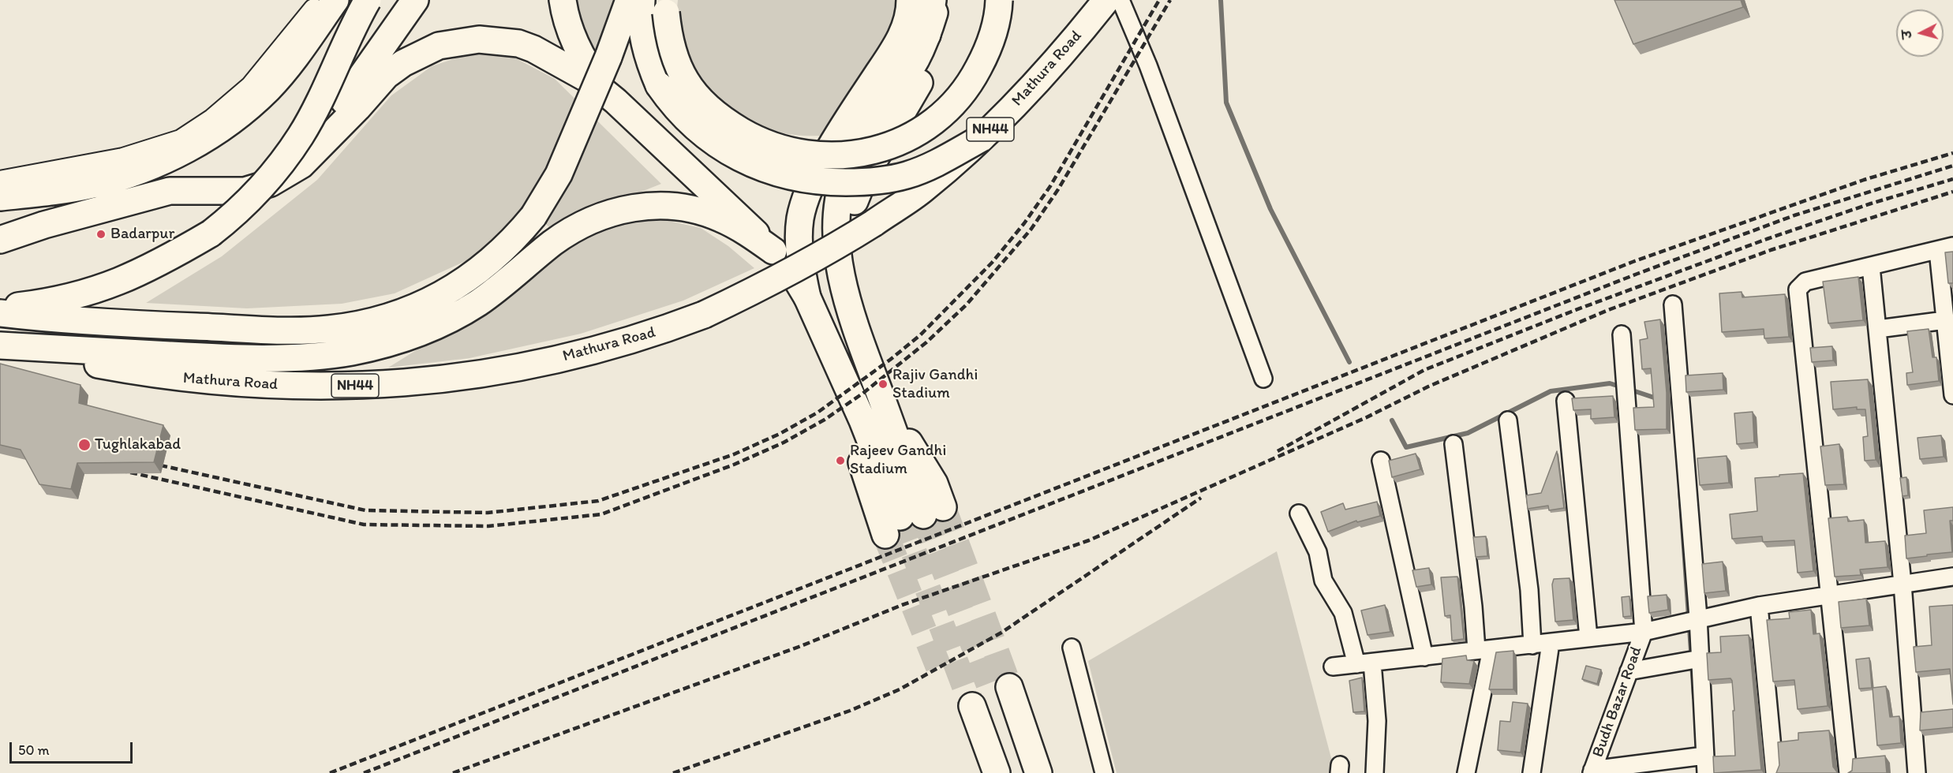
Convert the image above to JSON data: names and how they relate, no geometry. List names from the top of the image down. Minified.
{"streets":{"main road":["Mathura Road","NH44"],"street":["Budh Bazar Road"]},"places":["Badarpur","Rajiv Gandhi Stadium","Tughlakabad","Rajeev Gandhi Stadium"],"scale_bar":"50 m","north":"left"}
